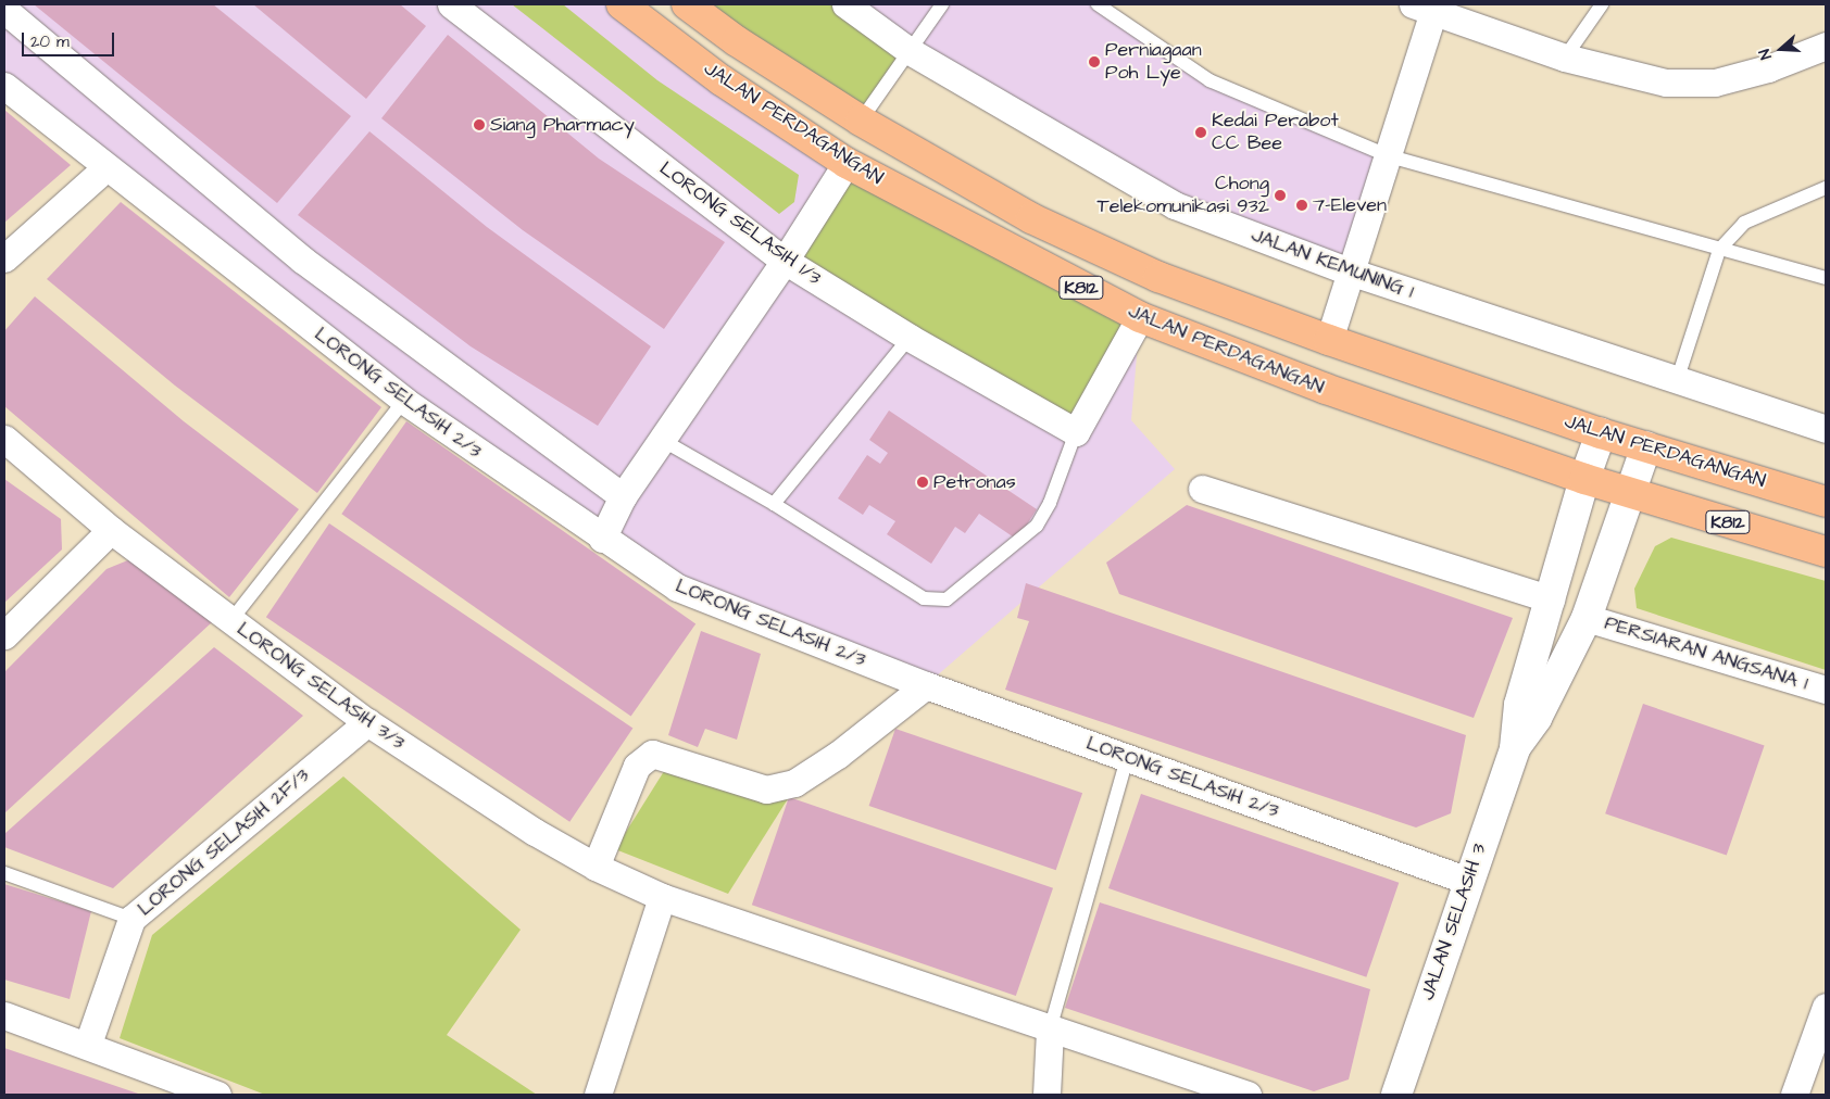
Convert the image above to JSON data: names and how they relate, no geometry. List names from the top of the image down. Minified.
{"streets":{"main road":["JALAN PERDAGANGAN","K812"],"street":["LORONG SELASIH 1/3","JALAN KEMUNING 1","LORONG SELASIH 2/3","PERSIARAN ANGSANA 1","LORONG SELASIH 3/3","LORONG SELASIH 2F/3","JALAN SELASIH 3"]},"crossings":[["JALAN PERDAGANGAN","JALAN SELASIH 3"],["LORONG SELASIH 2/3","JALAN SELASIH 3"],["PERSIARAN ANGSANA 1","JALAN SELASIH 3"],["LORONG SELASIH 3/3","LORONG SELASIH 2F/3"]],"places":["Perniagaan Poh Lye","Siang Pharmacy","Kedai Perabot CC Bee","Chong Telekomunikasi 932","7-Eleven","Petronas"],"scale_bar":"20 m","north":"left"}
